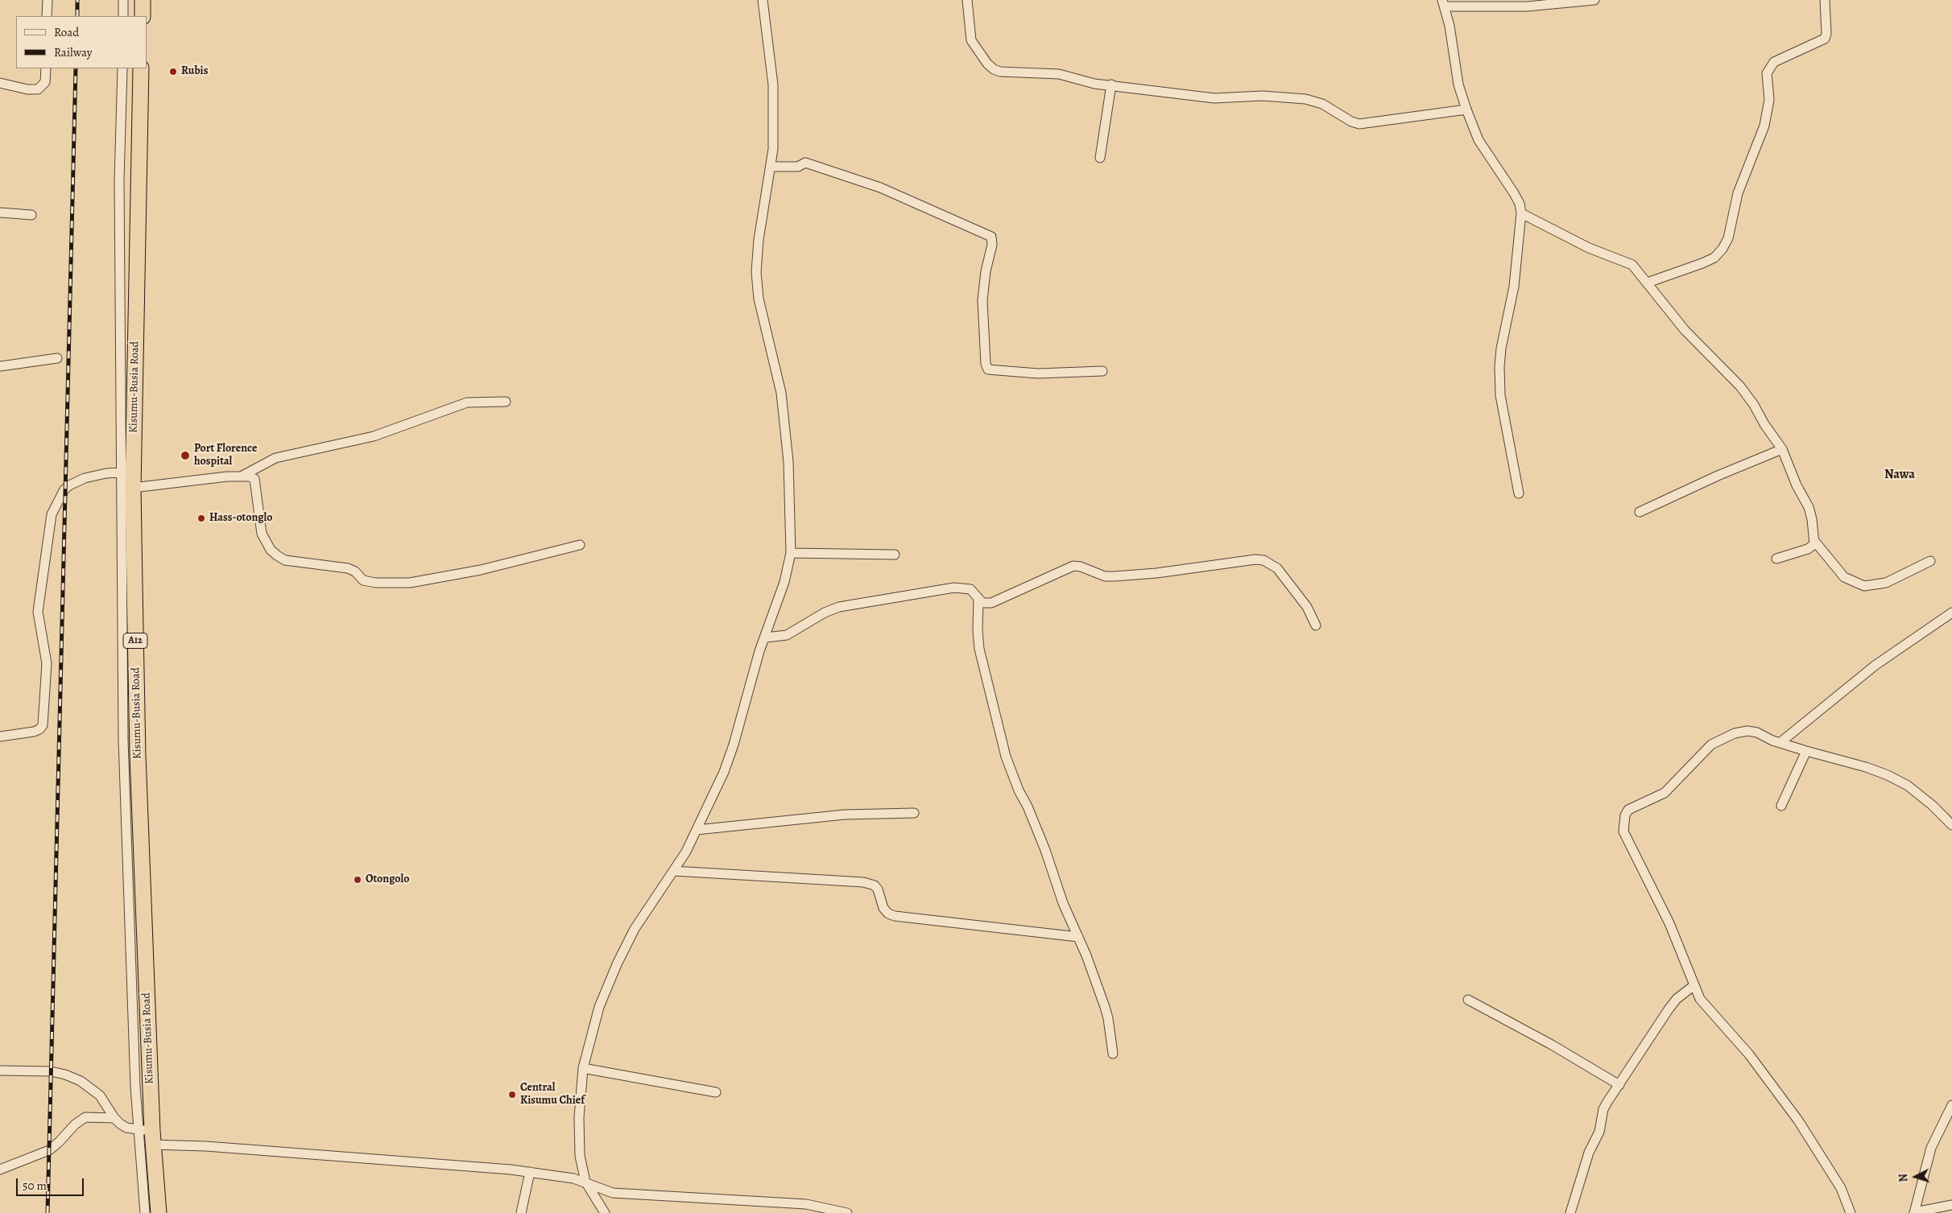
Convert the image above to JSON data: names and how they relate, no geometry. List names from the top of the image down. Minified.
{"streets":{"highway":["Kisumu-Busia Road","A12"]},"districts":["Nawa"],"places":["Rubis","Port Florence hospital","Hass-otonglo","Otongolo","Central Kisumu Chief"],"legend":["Road","Railway"],"scale_bar":"50 m","north":"left"}
